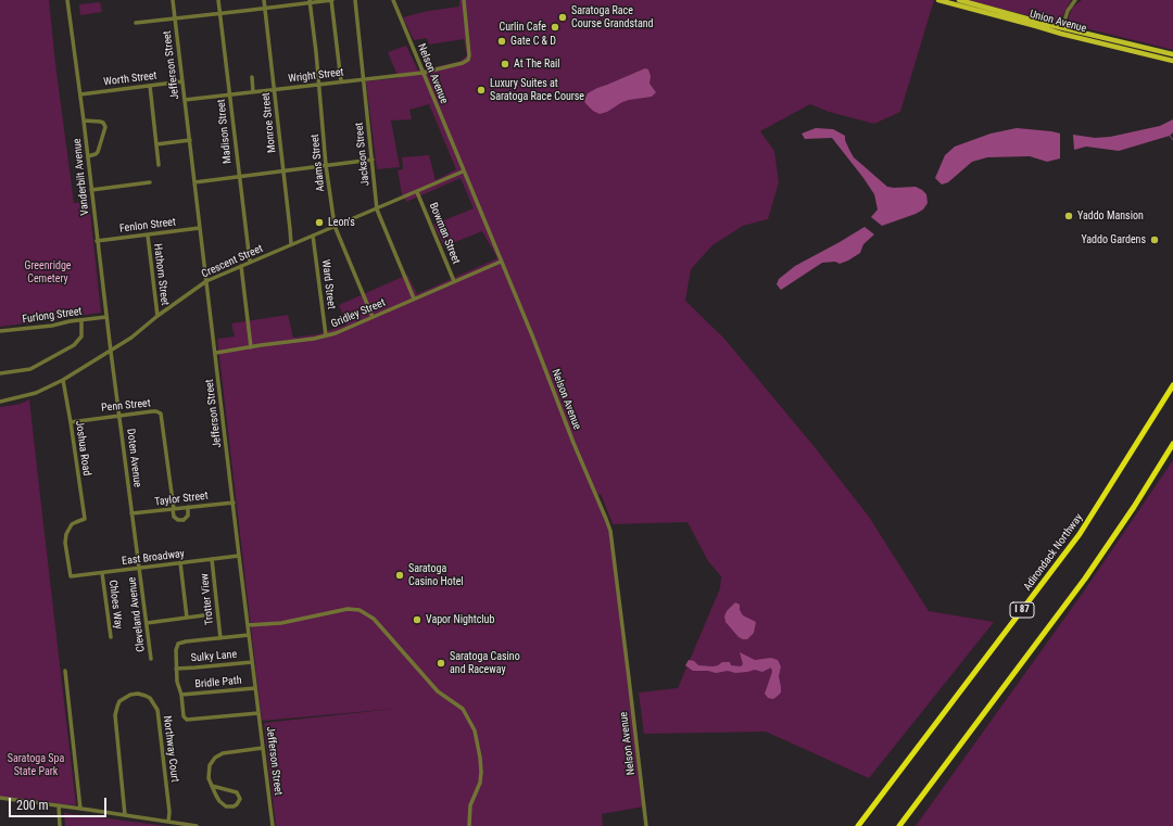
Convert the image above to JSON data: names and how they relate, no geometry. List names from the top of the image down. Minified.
{"streets":{"highway":["Adirondack Northway","I 87"],"main road":["Union Avenue"],"street":["Jefferson Street","Nelson Avenue","Wright Street","Worth Street","Monroe Street","Madison Street","Jackson Street","Adams Street","Vanderbilt Avenue","Fenlon Street","Bowman Street","Crescent Street","Hathorn Street","Ward Street","Gridley Street","Furlong Street","Penn Street","Joshua Road","Doten Avenue","Taylor Street","East Broadway","Trotter View","Chloes Way","Cleveland Avenue","Sulky Lane","Bridle Path","Northway Court"]},"crossings":[["Jefferson Street","Wright Street"],["Jefferson Street","Worth Street"],["Jefferson Street","Fenlon Street"],["Jefferson Street","Crescent Street"],["Jefferson Street","Gridley Street"],["Jefferson Street","Taylor Street"],["Jefferson Street","East Broadway"],["Jefferson Street","Sulky Lane"],["Jefferson Street","Bridle Path"],["Nelson Avenue","Wright Street"],["Nelson Avenue","Crescent Street"],["Nelson Avenue","Gridley Street"],["Wright Street","Monroe Street"],["Wright Street","Madison Street"],["Wright Street","Jackson Street"],["Wright Street","Adams Street"],["Worth Street","Vanderbilt Avenue"],["Monroe Street","Crescent Street"],["Madison Street","Crescent Street"],["Jackson Street","Crescent Street"],["Jackson Street","Gridley Street"],["Adams Street","Crescent Street"],["Adams Street","Gridley Street"],["Vanderbilt Avenue","Fenlon Street"],["Vanderbilt Avenue","Crescent Street"],["Vanderbilt Avenue","Furlong Street"],["Vanderbilt Avenue","Doten Avenue"],["Fenlon Street","Hathorn Street"],["Bowman Street","Crescent Street"],["Bowman Street","Gridley Street"],["Crescent Street","Hathorn Street"],["Crescent Street","Ward Street"],["Crescent Street","Joshua Road"],["Crescent Street","Doten Avenue"],["Ward Street","Gridley Street"],["Penn Street","Joshua Road"],["Penn Street","Doten Avenue"],["Penn Street","Taylor Street"],["Joshua Road","East Broadway"],["Doten Avenue","Taylor Street"],["Doten Avenue","East Broadway"],["Doten Avenue","Cleveland Avenue"],["East Broadway","Trotter View"],["East Broadway","Chloes Way"],["East Broadway","Cleveland Avenue"]],"parks":["Greenridge Cemetery","Saratoga Spa State Park"],"places":["Saratoga Race Course Grandstand","Curlin Cafe","Gate C & D","At The Rail","Luxury Suites at Saratoga Race Course","Yaddo Mansion","Leon's","Yaddo Gardens","Saratoga Casino Hotel","Vapor Nightclub","Saratoga Casino and Raceway"],"scale_bar":"200 m"}
